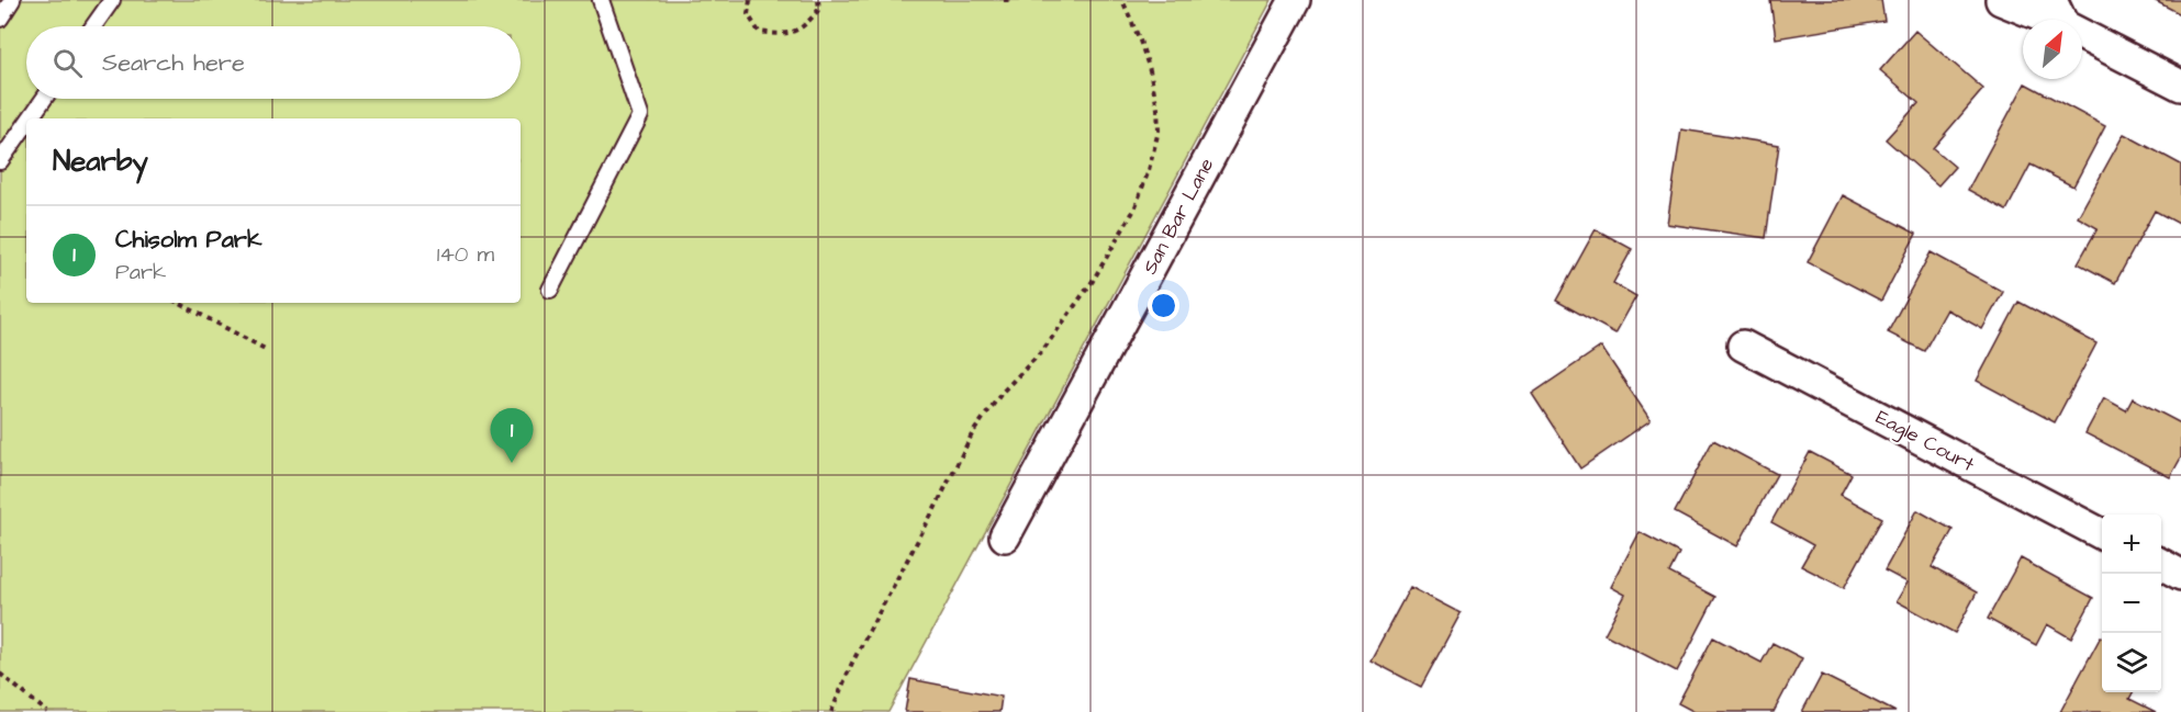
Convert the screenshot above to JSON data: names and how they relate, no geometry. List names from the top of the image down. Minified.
{"streets":{"street":["San Bar Lane","Eagle Court"]},"north":"top right","page":{"search":"Search here","heading":"Nearby","list":[{"mark":"1","name":"Chisolm Park","note":"Park","value":"140 m"}],"pins":"1","map_buttons":["+","−"]}}
